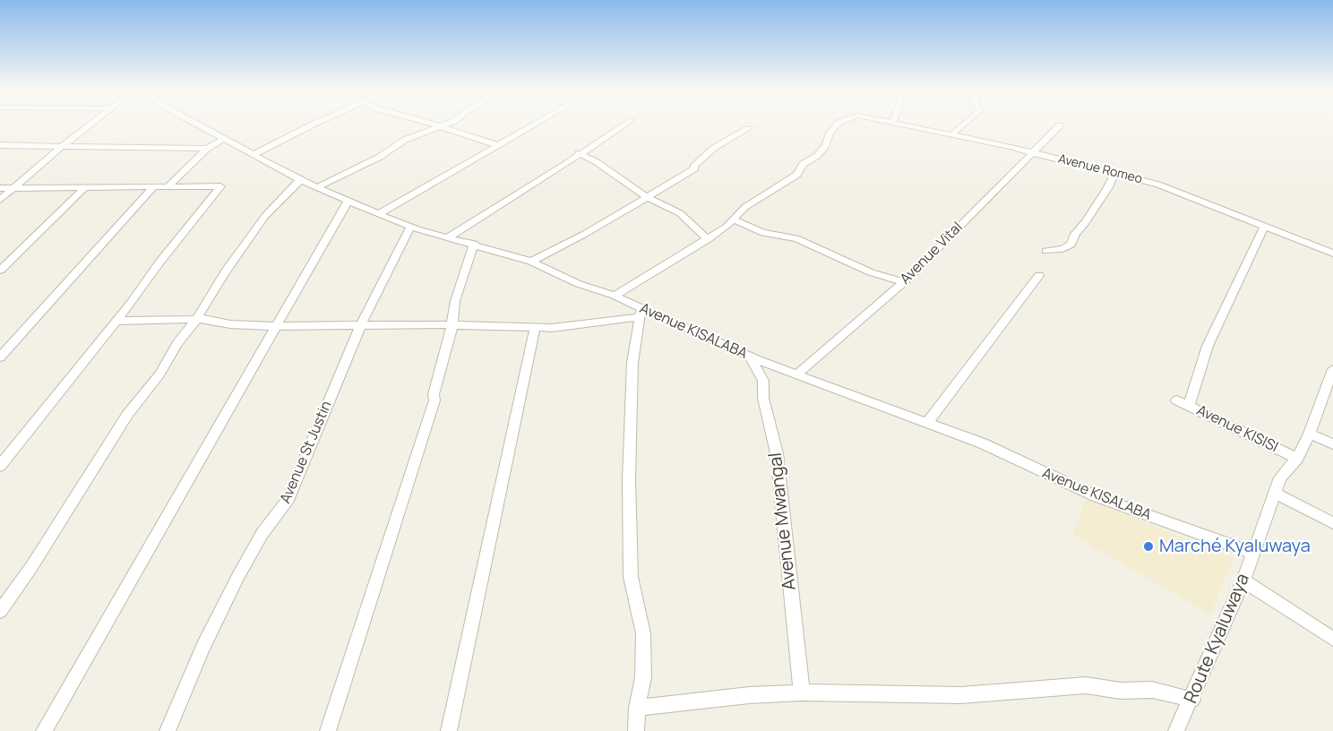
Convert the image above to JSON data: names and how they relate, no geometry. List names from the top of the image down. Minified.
{"streets":{"street":["Avenue Romeo","Avenue Vital","Avenue KISALABA","Avenue KISISI","Avenue St Justin","Avenue Mwangal","Route Kyaluwaya"]},"crossings":[["Avenue Romeo","Avenue Vital"],["Avenue Vital","Avenue KISALABA"],["Avenue KISALABA","Avenue St Justin"],["Avenue KISALABA","Avenue Mwangal"],["Avenue KISALABA","Route Kyaluwaya"],["Avenue KISISI","Route Kyaluwaya"]],"places":["Marché Kyaluwaya"]}
